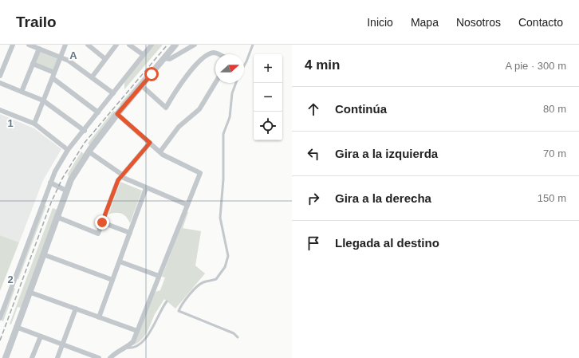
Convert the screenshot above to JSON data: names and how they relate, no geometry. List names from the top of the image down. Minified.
{"north":"right","page":{"header":"Trailo","nav":["Inicio","Mapa","Nosotros","Contacto"],"heading":["4 min","A pie · 300 m"],"map_buttons":["+","−"],"list":[["Continúa","80 m"],["Gira a la izquierda","70 m"],["Gira a la derecha","150 m"],"Llegada al destino"]},"grid":{"columns":["A"],"rows":["1","2"]}}
